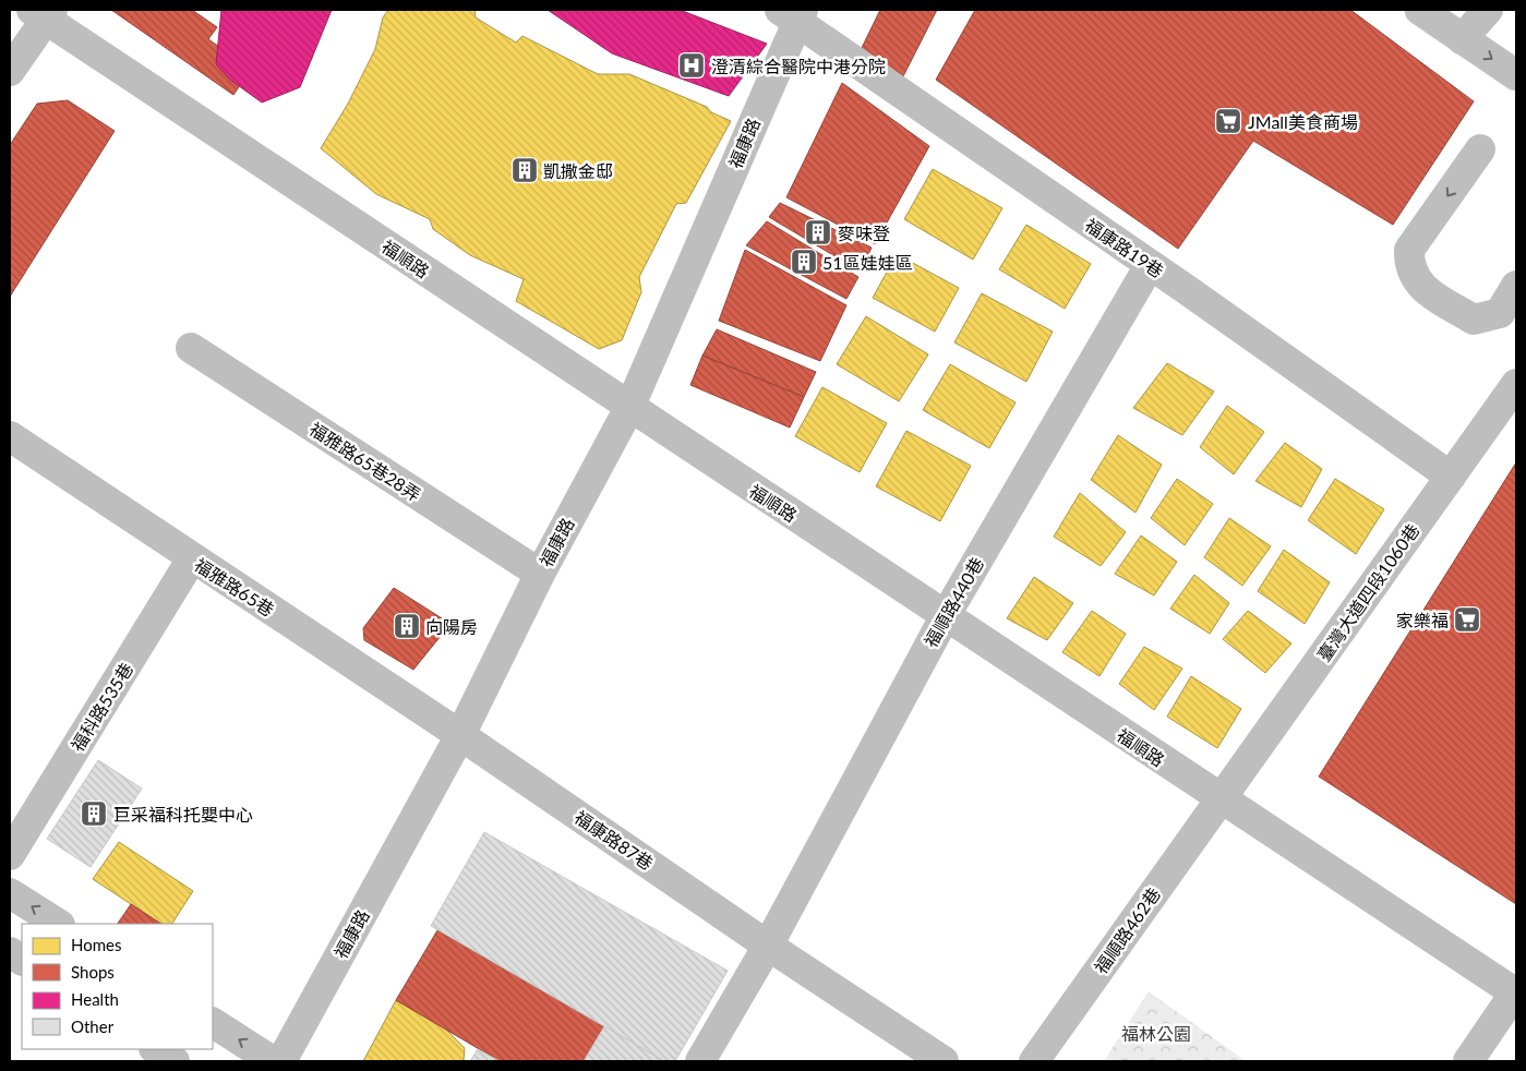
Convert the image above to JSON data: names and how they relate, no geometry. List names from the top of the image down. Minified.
{"streets":{"street":["福康路","福康路19巷","福順路","福雅路65巷28弄","福雅路65巷","臺灣大道四段1060巷","福順路440巷","福科路535巷","福康路87巷","福順路462巷"]},"crossings":[["福康路","福康路19巷"],["福康路","福順路"],["福康路","福雅路65巷28弄"],["福康路","福雅路65巷"],["福康路","福康路87巷"],["福康路19巷","臺灣大道四段1060巷"],["福康路19巷","福順路440巷"],["福順路","臺灣大道四段1060巷"],["福順路","福順路440巷"],["福順路","福順路462巷"],["福雅路65巷","福科路535巷"],["福雅路65巷","福康路87巷"],["臺灣大道四段1060巷","福順路462巷"],["福順路440巷","福康路87巷"]],"parks":["福林公園"],"places":{"hospital":["澄清綜合醫院中港分院"],"supermarket":["JMall美食商場","家樂福"],"building":["凱撒金邸","麥味登","51區娃娃區","向陽房","巨采福科托嬰中心"]},"legend":["Homes","Shops","Health","Other"]}
